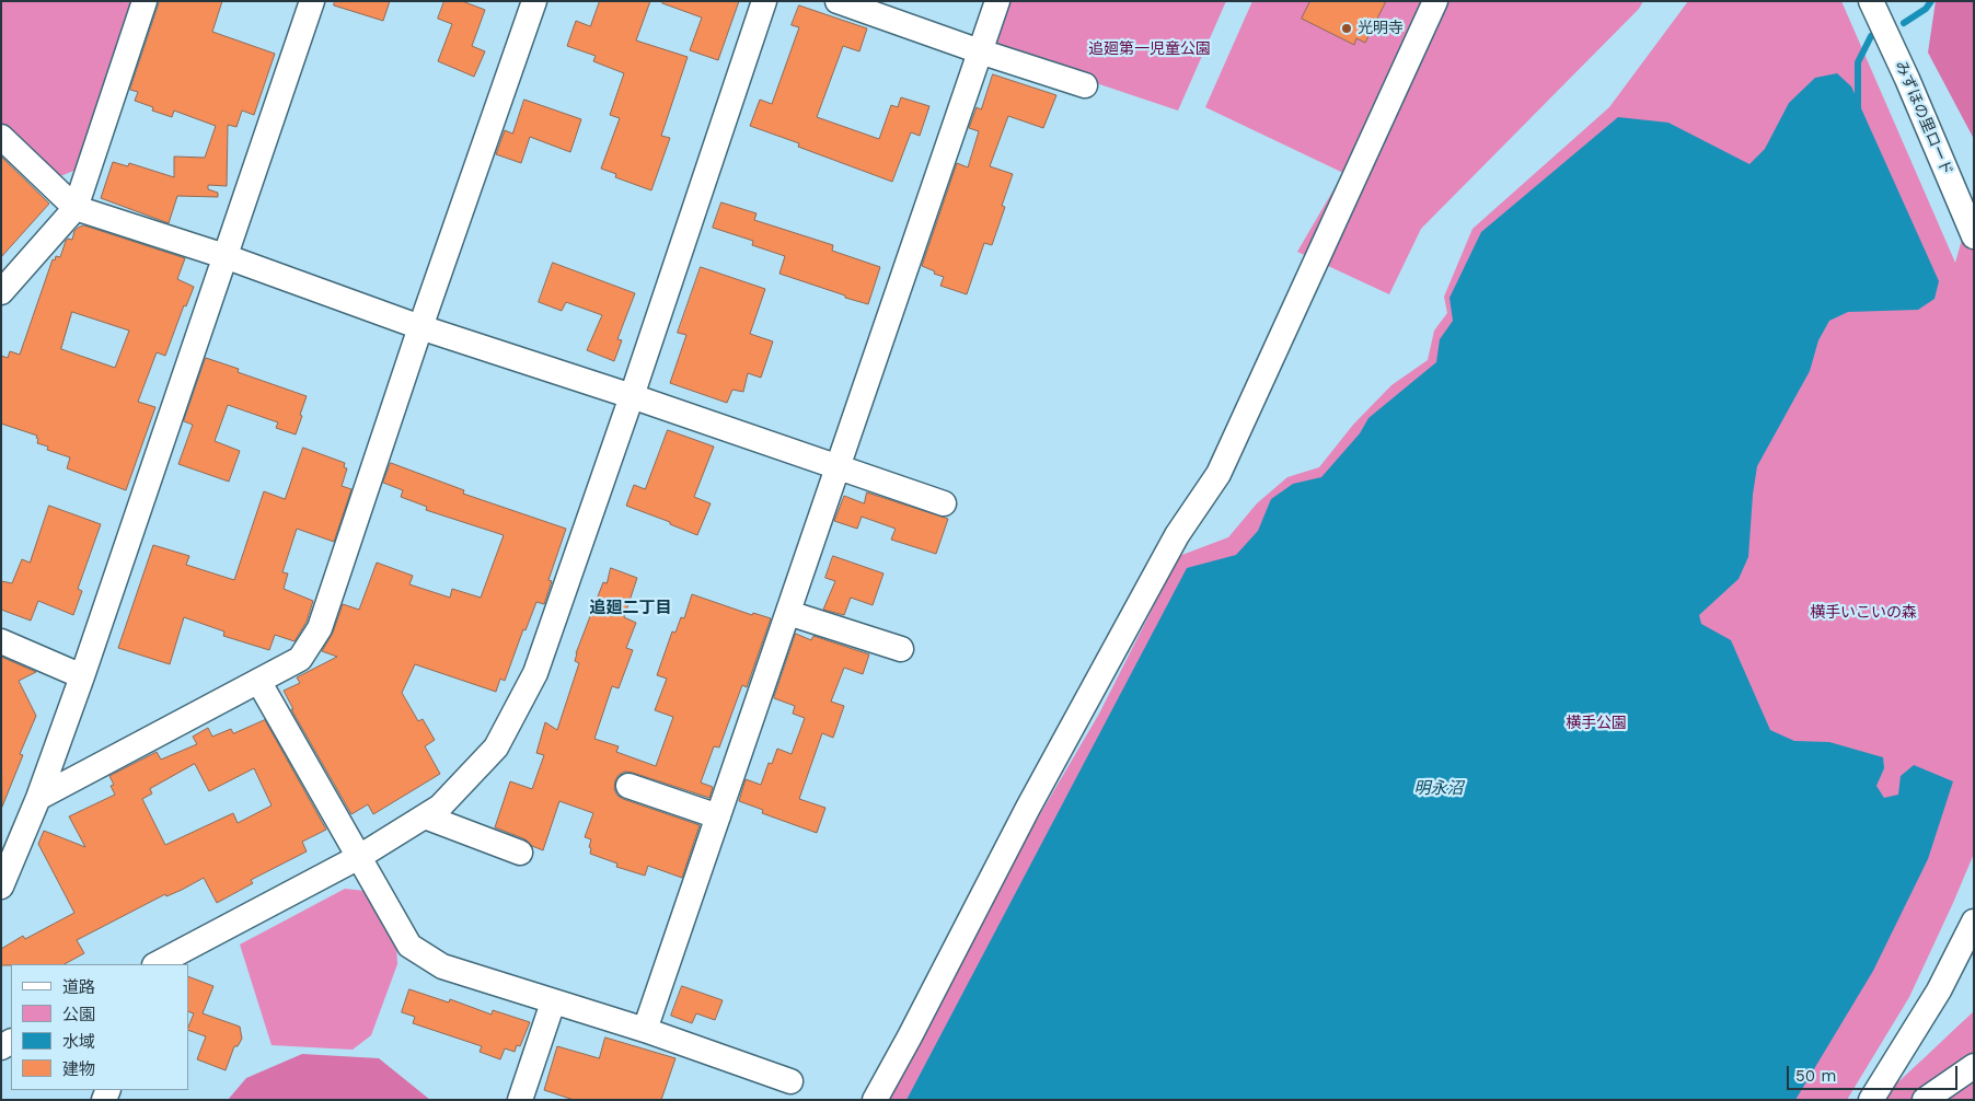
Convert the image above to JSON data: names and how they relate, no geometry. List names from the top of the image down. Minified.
{"streets":{"street":["みずほの里ロード"]},"districts":["追廻二丁目"],"water":["明永沼"],"parks":["追廻第一児童公園","横手いこいの森","横手公園"],"places":["光明寺"],"legend":["道路","公園","水域","建物"],"scale_bar":"50 m"}
